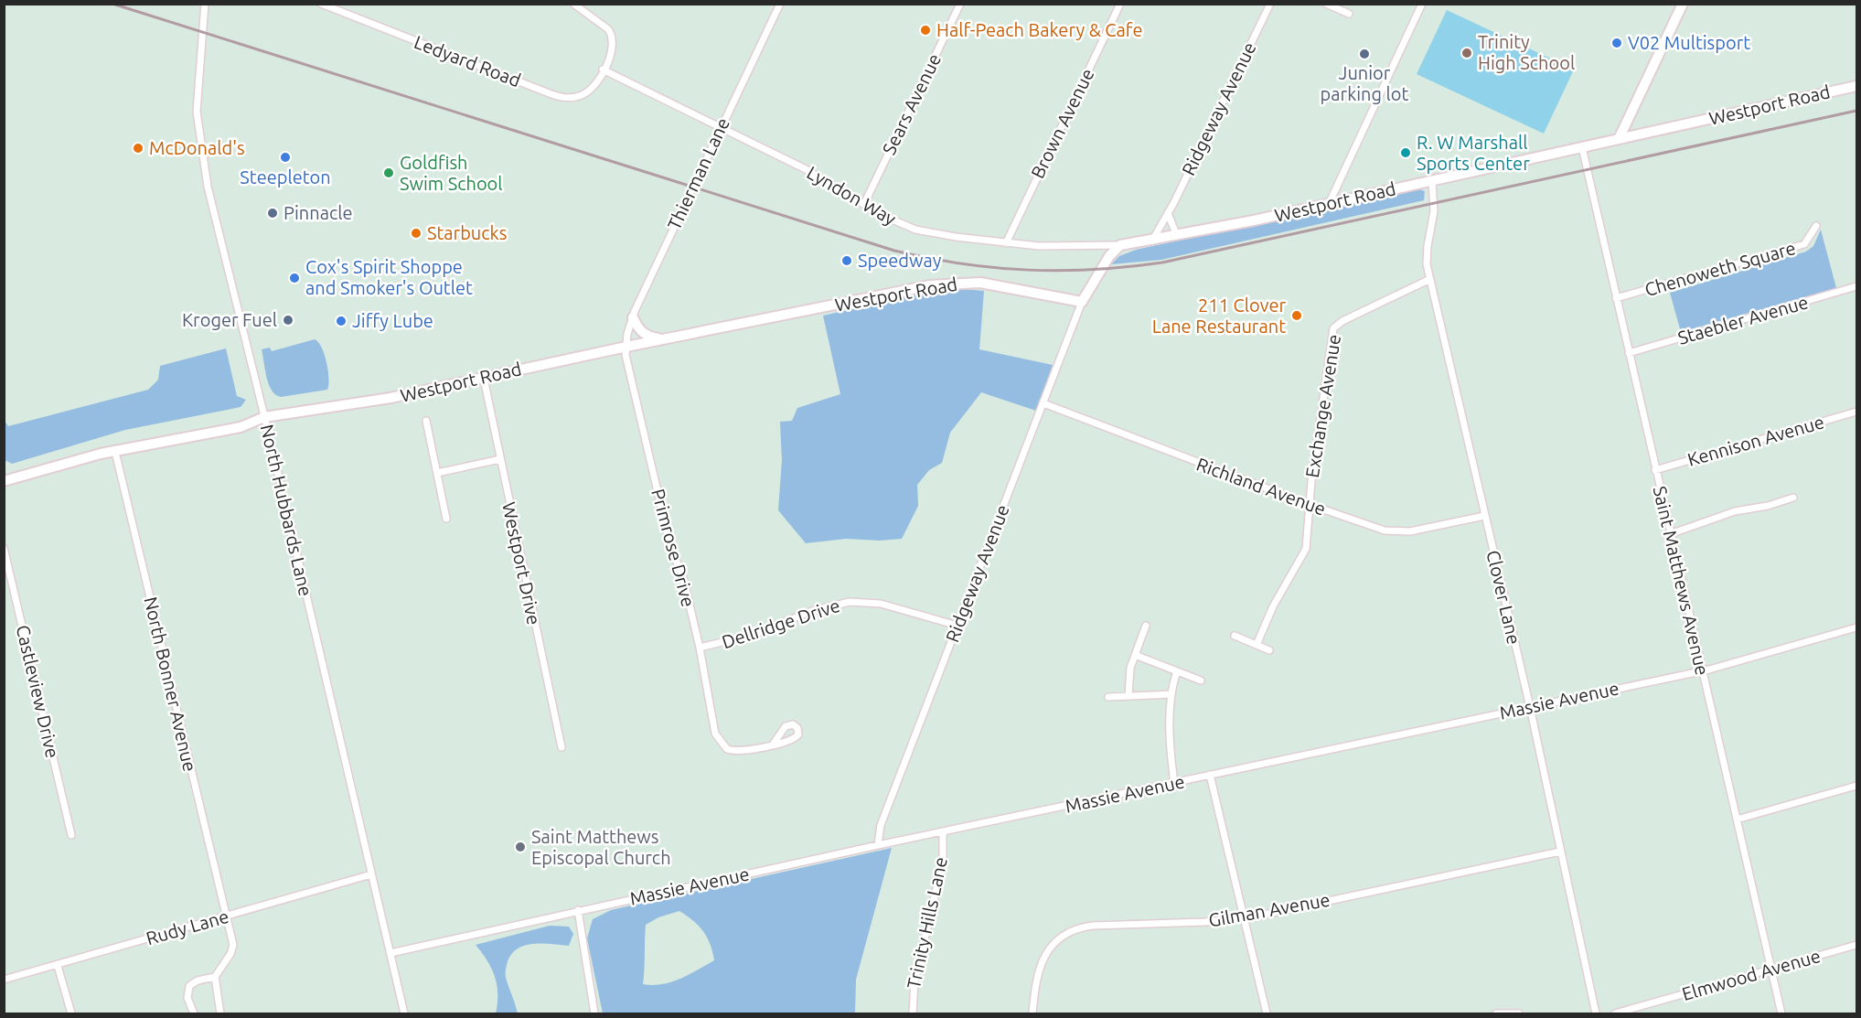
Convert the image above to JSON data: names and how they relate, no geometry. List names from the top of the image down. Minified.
{"streets":{"main road":["Westport Road"],"street":["Ledyard Road","Sears Avenue","Ridgeway Avenue","Brown Avenue","Thierman Lane","Lyndon Way","Chenoweth Square","Staebler Avenue","Exchange Avenue","Kennison Avenue","Richland Avenue","North Hubbards Lane","Primrose Drive","Westport Drive","Saint Matthews Avenue","Clover Lane","Dellridge Drive","North Bonner Avenue","Castleview Drive","Massie Avenue","Gilman Avenue","Trinity Hills Lane","Rudy Lane","Elmwood Avenue"]},"crossings":[["Ledyard Road","Lyndon Way"],["Sears Avenue","Lyndon Way"],["Westport Road","Ridgeway Avenue"],["Westport Road","Thierman Lane"],["Westport Road","Lyndon Way"],["Westport Road","North Hubbards Lane"],["Westport Road","Primrose Drive"],["Westport Road","Westport Drive"],["Westport Road","Saint Matthews Avenue"],["Westport Road","Clover Lane"],["Westport Road","North Bonner Avenue"],["Ridgeway Avenue","Richland Avenue"],["Ridgeway Avenue","Dellridge Drive"],["Ridgeway Avenue","Massie Avenue"],["Brown Avenue","Lyndon Way"],["Thierman Lane","Lyndon Way"],["Thierman Lane","Primrose Drive"],["Chenoweth Square","Saint Matthews Avenue"],["Staebler Avenue","Saint Matthews Avenue"],["Exchange Avenue","Richland Avenue"],["Exchange Avenue","Clover Lane"],["Kennison Avenue","Saint Matthews Avenue"],["Richland Avenue","Clover Lane"],["North Hubbards Lane","Massie Avenue"],["North Hubbards Lane","Rudy Lane"],["Primrose Drive","Dellridge Drive"],["Saint Matthews Avenue","Massie Avenue"],["Saint Matthews Avenue","Elmwood Avenue"],["Clover Lane","Massie Avenue"],["Clover Lane","Gilman Avenue"],["North Bonner Avenue","Rudy Lane"],["Massie Avenue","Trinity Hills Lane"]],"places":["Half-Peach Bakery & Cafe","V02 Multisport","Trinity High School","Junior parking lot","McDonald's","R. W Marshall Sports Center","Steepleton","Goldfish Swim School","Pinnacle","Starbucks","Speedway","Cox's Spirit Shoppe and Smoker's Outlet","211 Clover Lane Restaurant","Kroger Fuel","Jiffy Lube","Saint Matthews Episcopal Church"]}
